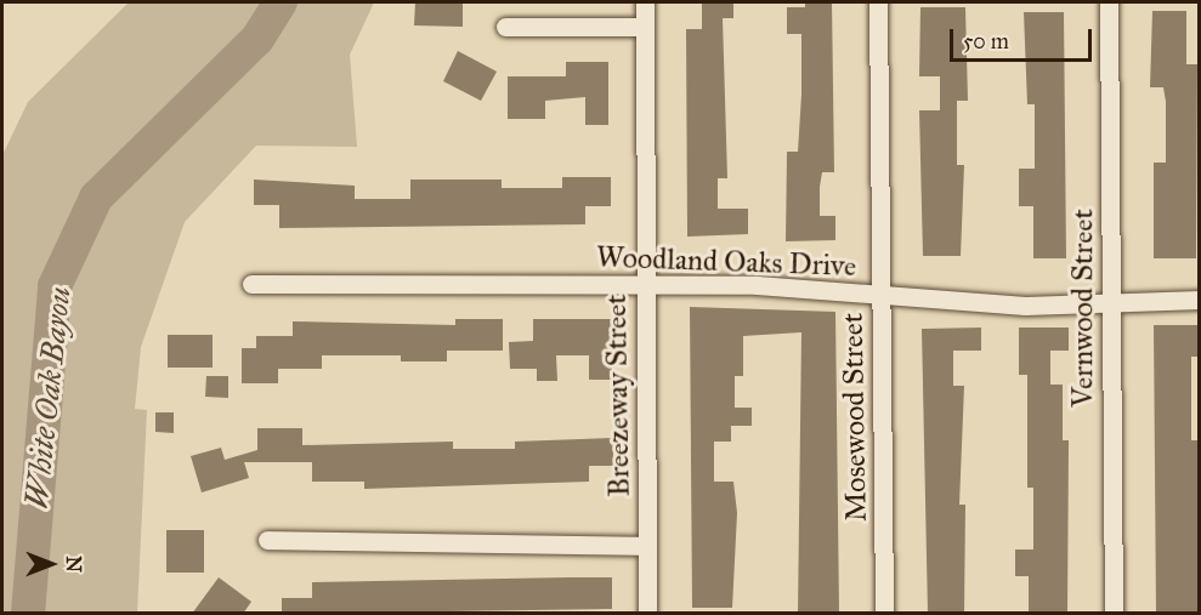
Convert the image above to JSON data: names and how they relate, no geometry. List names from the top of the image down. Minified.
{"streets":{"street":["Woodland Oaks Drive","Vernwood Street","Breezeway Street","Mosewood Street"]},"crossings":[["Woodland Oaks Drive","Vernwood Street"],["Woodland Oaks Drive","Breezeway Street"],["Woodland Oaks Drive","Mosewood Street"]],"water":["White Oak Bayou"],"scale_bar":"50 m","north":"right"}
